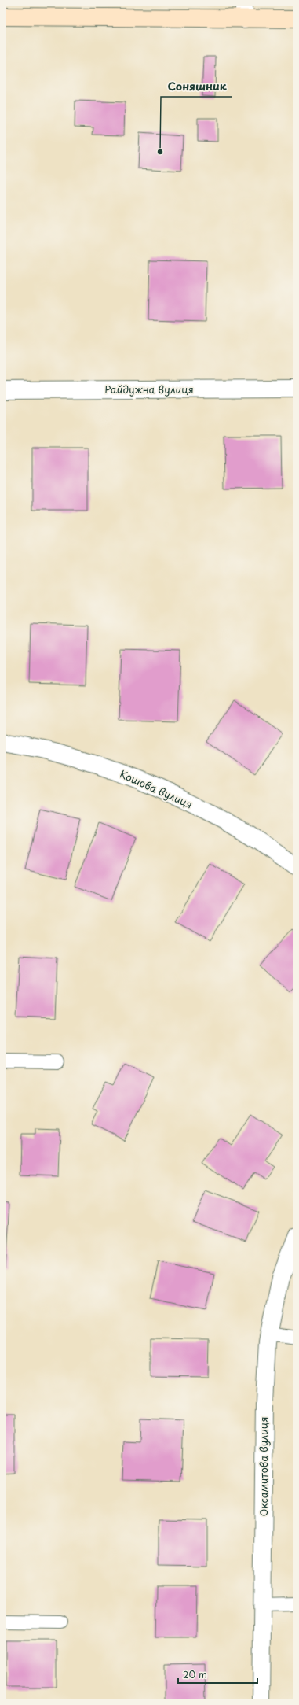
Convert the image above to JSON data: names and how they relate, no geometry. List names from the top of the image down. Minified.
{"streets":{"street":["Райдужна вулиця","Кошова вулиця","Оксамитова вулиця"]},"places":["Соняшник"],"scale_bar":"20 m"}
